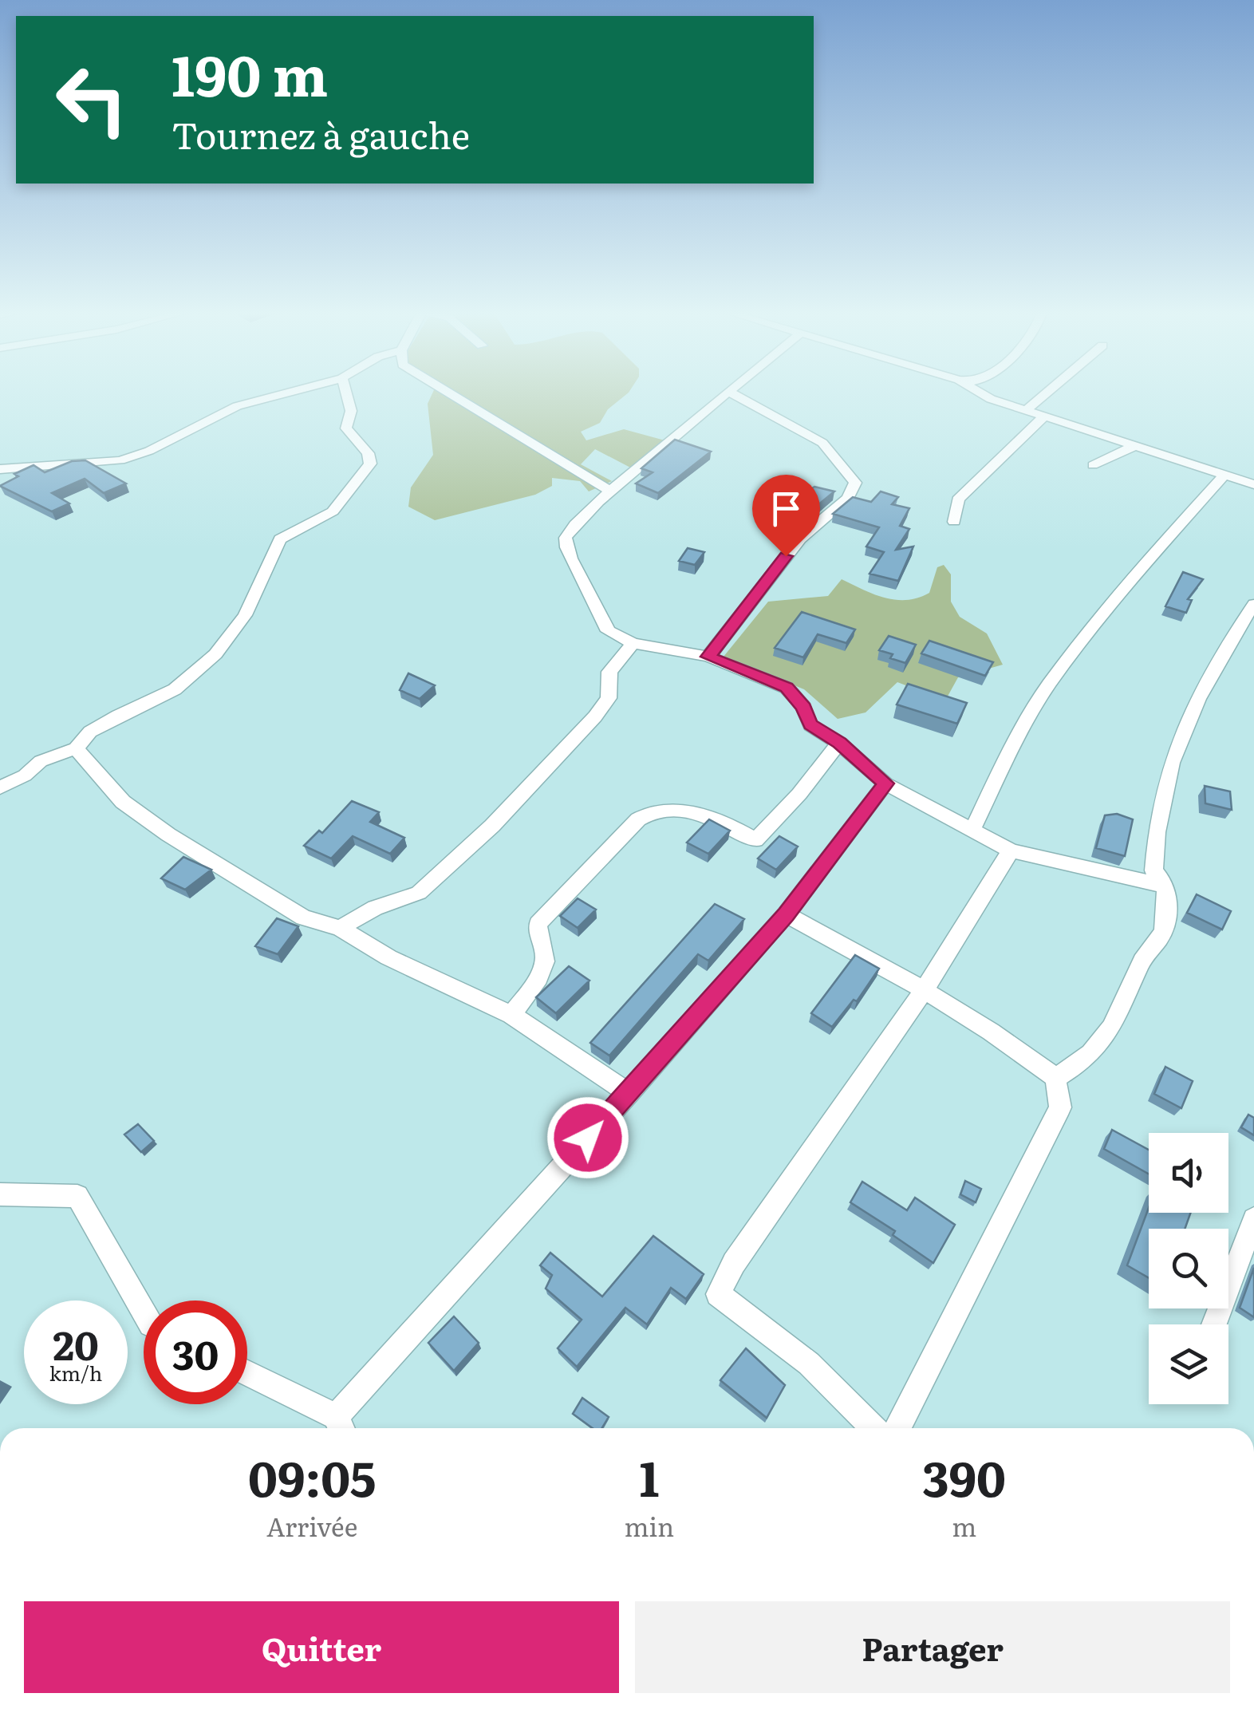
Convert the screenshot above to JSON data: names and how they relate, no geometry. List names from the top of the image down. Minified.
{"page":{"turn":["190 m","Tournez à gauche"],"speed":"20 km/h","limit":"30","eta":["09:05","Arrivée","1","min","390","m"],"buttons":["Quitter","Partager"]}}
